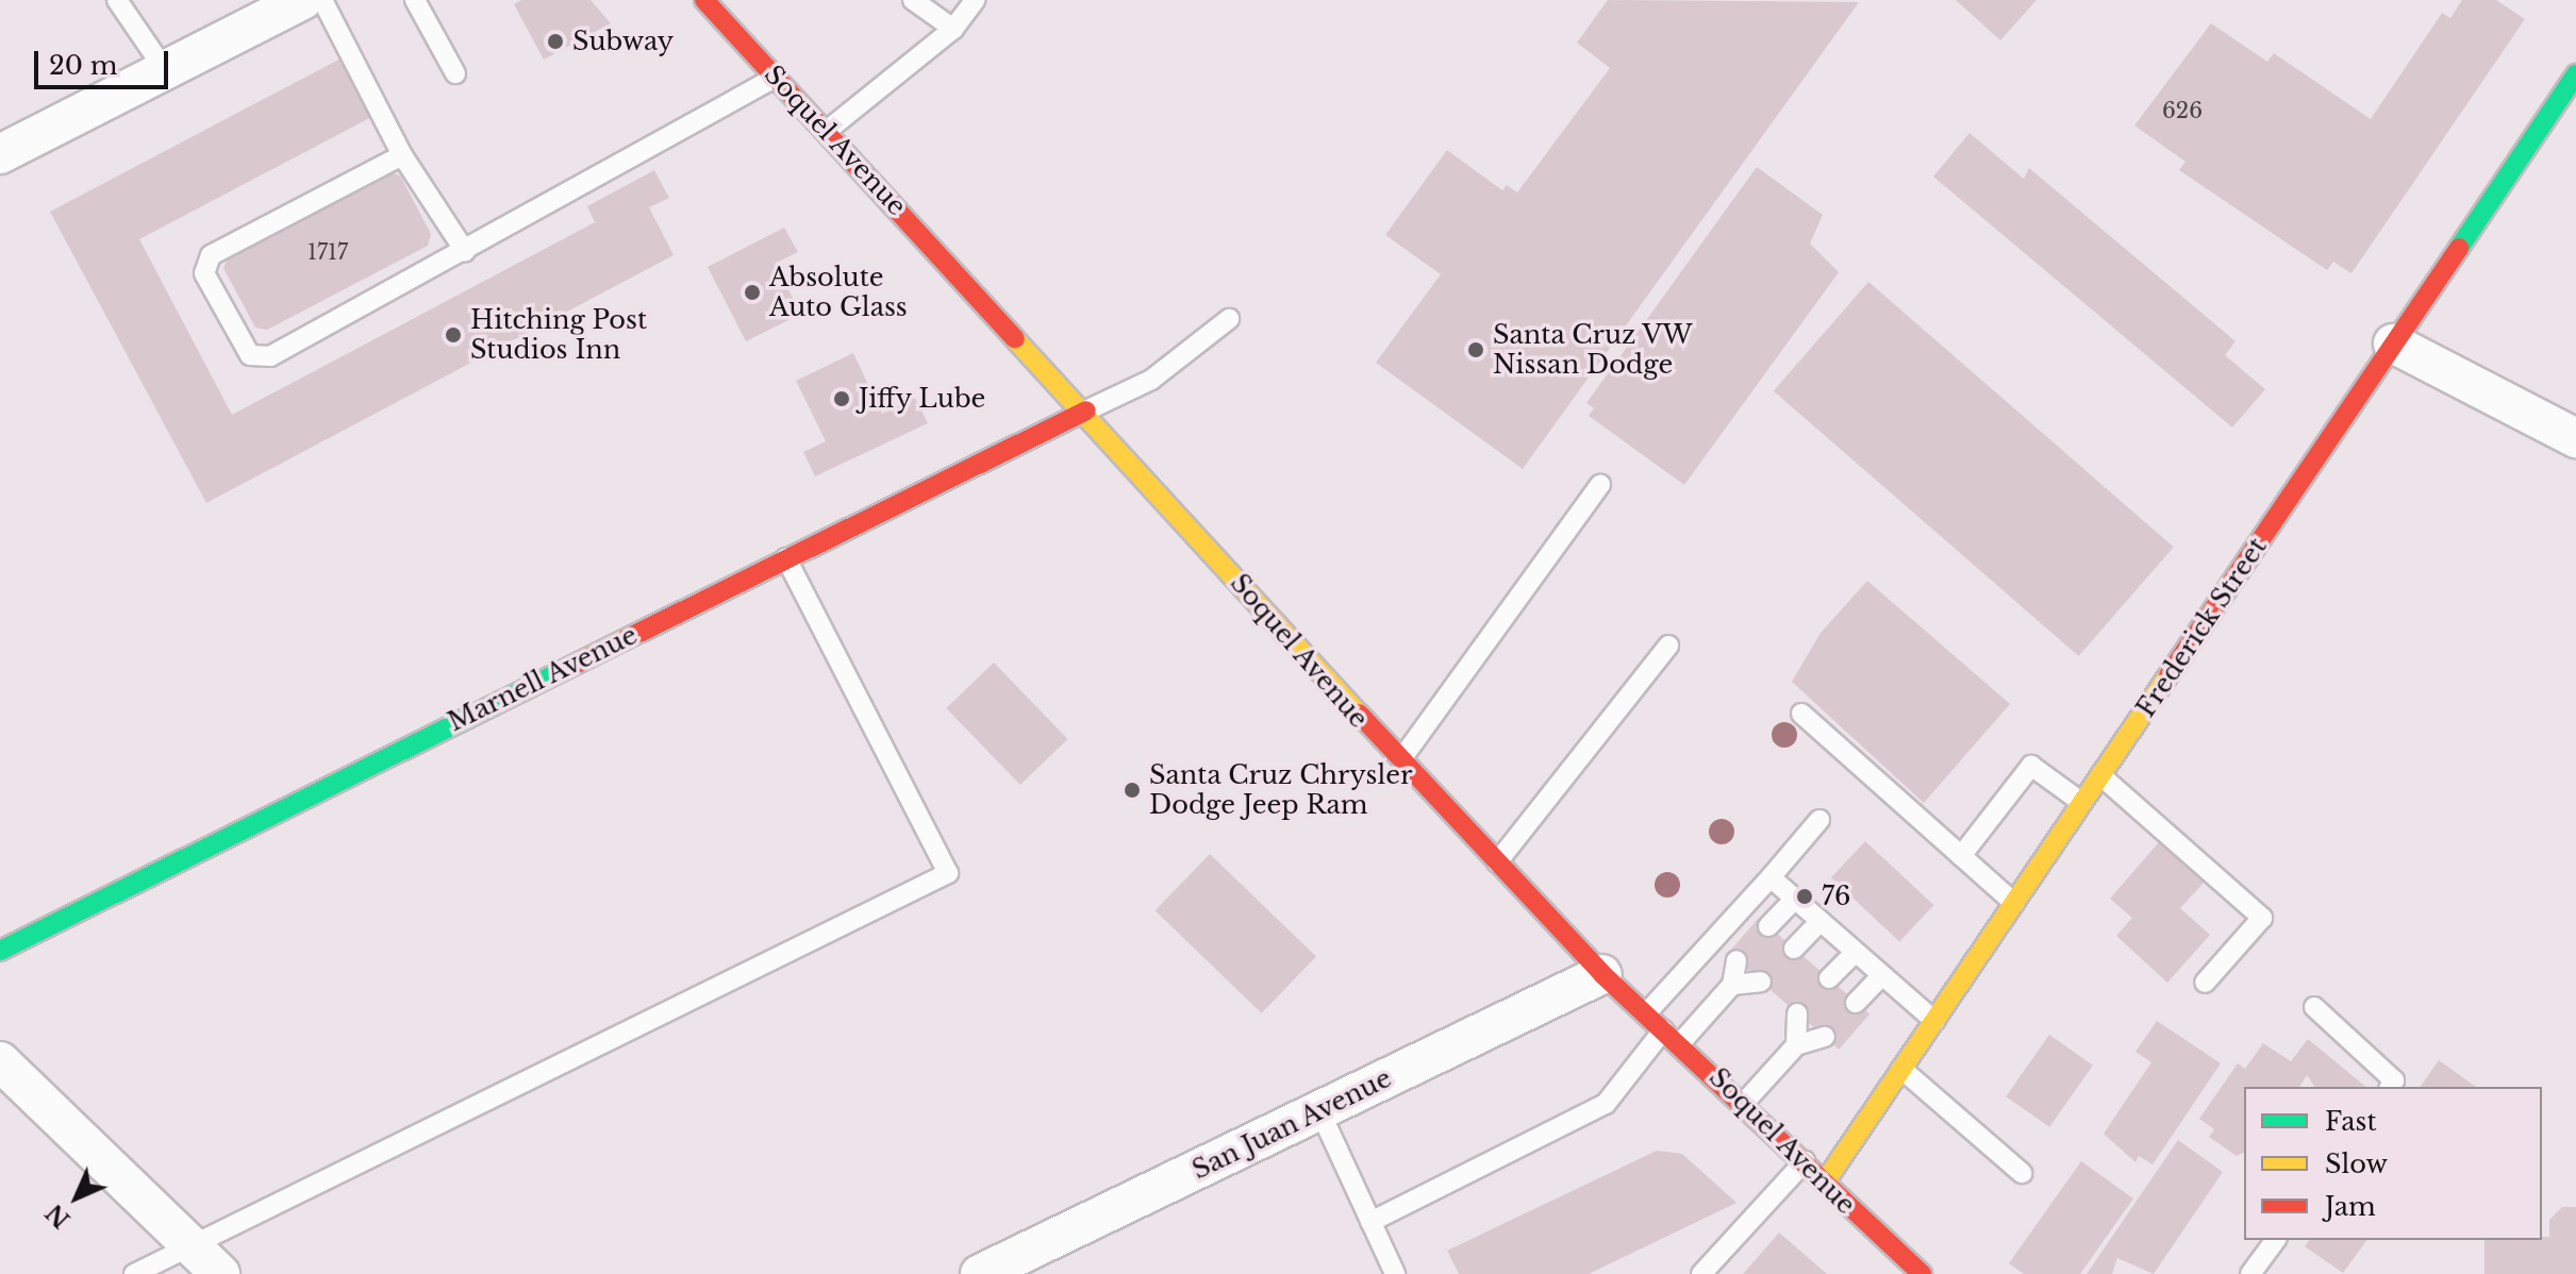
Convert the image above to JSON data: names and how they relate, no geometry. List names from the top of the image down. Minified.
{"streets":{"main road":["Soquel Avenue","Frederick Street","Marnell Avenue"],"street":["San Juan Avenue"]},"crossings":[["Soquel Avenue","Frederick Street"],["Soquel Avenue","Marnell Avenue"],["Soquel Avenue","San Juan Avenue"]],"places":["Subway","Absolute Auto Glass","Hitching Post Studios Inn","Santa Cruz VW Nissan Dodge","Jiffy Lube","Santa Cruz Chrysler Dodge Jeep Ram","76"],"house_numbers":["626","1717"],"legend":["Fast","Slow","Jam"],"scale_bar":"20 m","north":"bottom left"}
